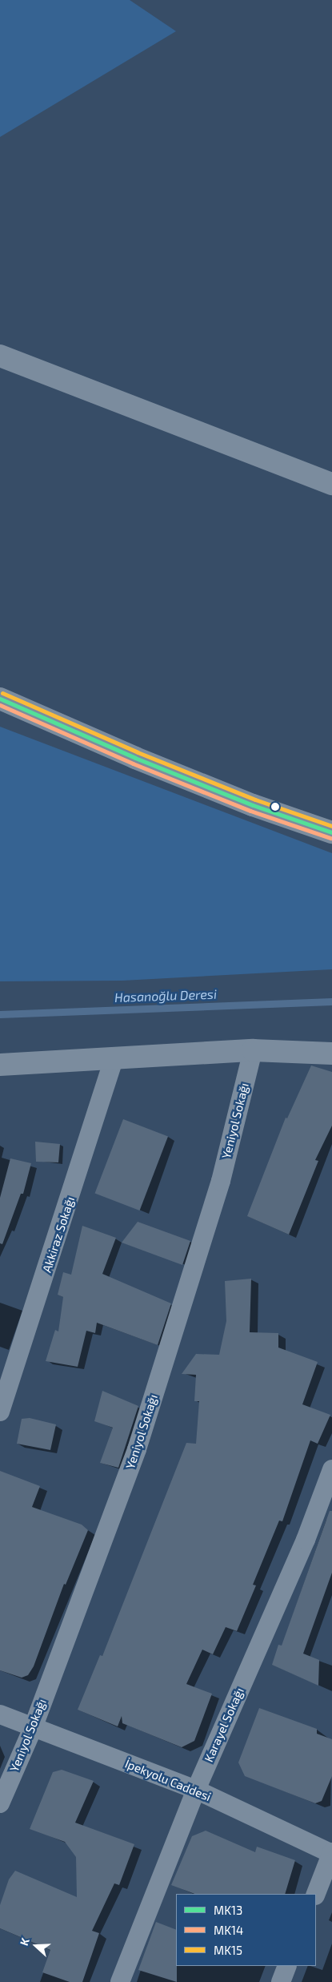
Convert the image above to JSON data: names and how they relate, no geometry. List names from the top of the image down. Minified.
{"streets":{"street":["Yeniyol Sokağı","Akkiraz Sokağı","Karayel Sokağı","İpekyolu Caddesi"]},"crossings":[["Yeniyol Sokağı","İpekyolu Caddesi"],["Karayel Sokağı","İpekyolu Caddesi"]],"water":["Hasanoğlu Deresi"],"lines":["transit line MK15","transit line MK13","transit line MK14"],"legend":["MK13","MK14","MK15"],"north":"left"}
